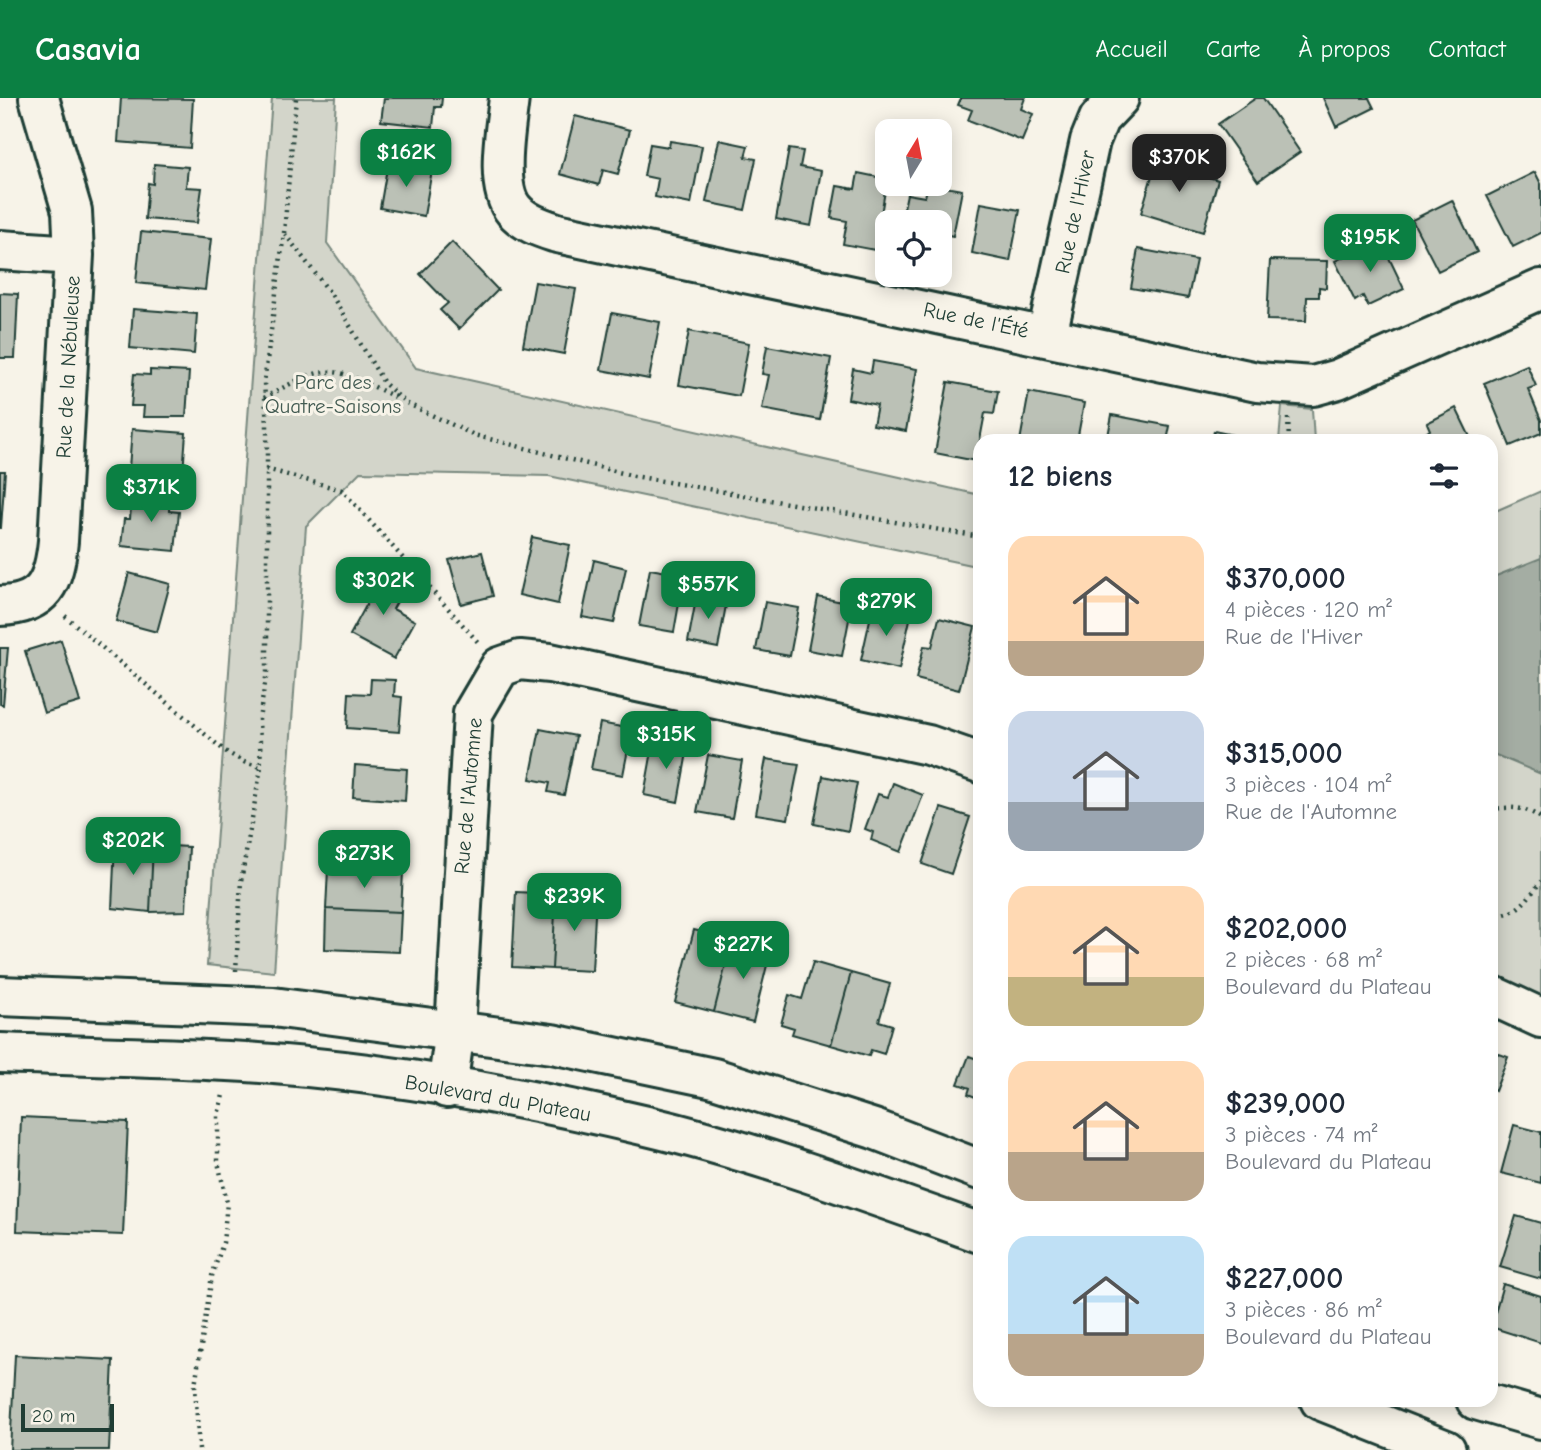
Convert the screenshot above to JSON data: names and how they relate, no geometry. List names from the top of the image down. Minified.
{"streets":{"street":["Rue de l'Hiver","Rue de l'Été","Rue de la Nébuleuse","Rue de l'Automne","Boulevard du Plateau"]},"crossings":[["Rue de l'Hiver","Rue de l'Été"],["Rue de l'Automne","Boulevard du Plateau"]],"parks":["Parc des Quatre-Saisons"],"scale_bar":"20 m","north":"top","page":{"header":"Casavia","nav":["Accueil","Carte","À propos","Contact"],"price":["$162K","$370K","$195K","$371K","$302K","$557K","$279K","$315K","$202K","$273K","$239K","$227K"],"heading":"12 biens","list":[{"name":"$370,000","note":"4 pièces · 120 m² · Rue de l'Hiver"},{"name":"$315,000","note":"3 pièces · 104 m² · Rue de l'Automne"},{"name":"$202,000","note":"2 pièces · 68 m² · Boulevard du Plateau"},{"name":"$239,000","note":"3 pièces · 74 m² · Boulevard du Plateau"},{"name":"$227,000","note":"3 pièces · 86 m² · Boulevard du Plateau"}],"scale":"20 m"}}
